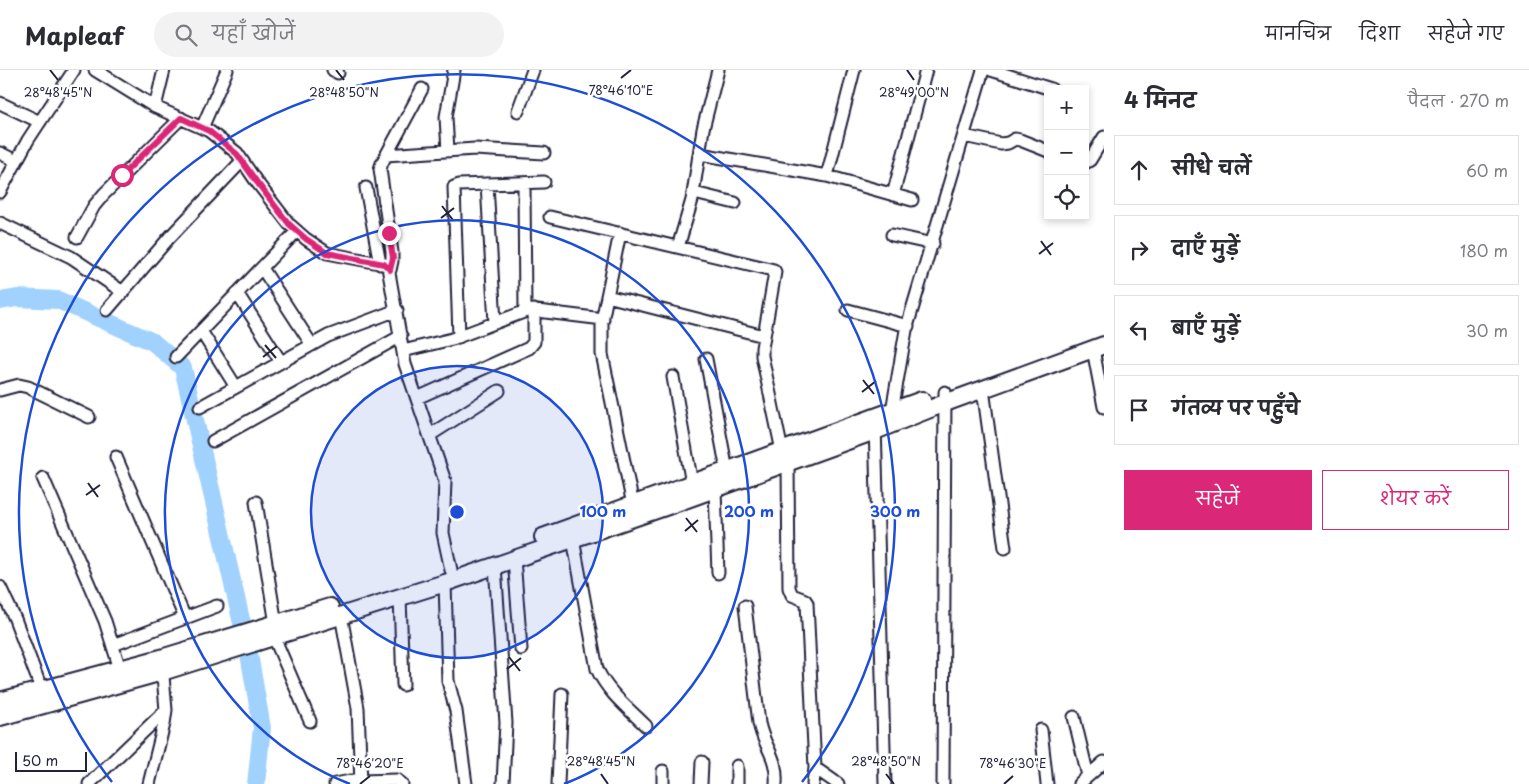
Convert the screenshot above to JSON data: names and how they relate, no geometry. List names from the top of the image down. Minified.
{"scale_bar":"50 m","page":{"header":"Mapleaf","search":"यहाँ खोजें","nav":["मानचित्र","दिशा","सहेजे गए"],"heading":["4 मिनट","पैदल · 270 m"],"map_buttons":["+","−"],"list":[["सीधे चलें","60 m"],["दाएँ मुड़ें","180 m"],["बाएँ मुड़ें","30 m"],"गंतव्य पर पहुँचे"],"buttons":["सहेजें","शेयर करें"],"scale":"50 m"},"coordinates":["78°46'10\"E","28°48'45\"N","28°48'50\"N","28°49'00\"N","78°46'20\"E","78°46'30\"E"],"rings":["100 m","200 m","300 m"]}
